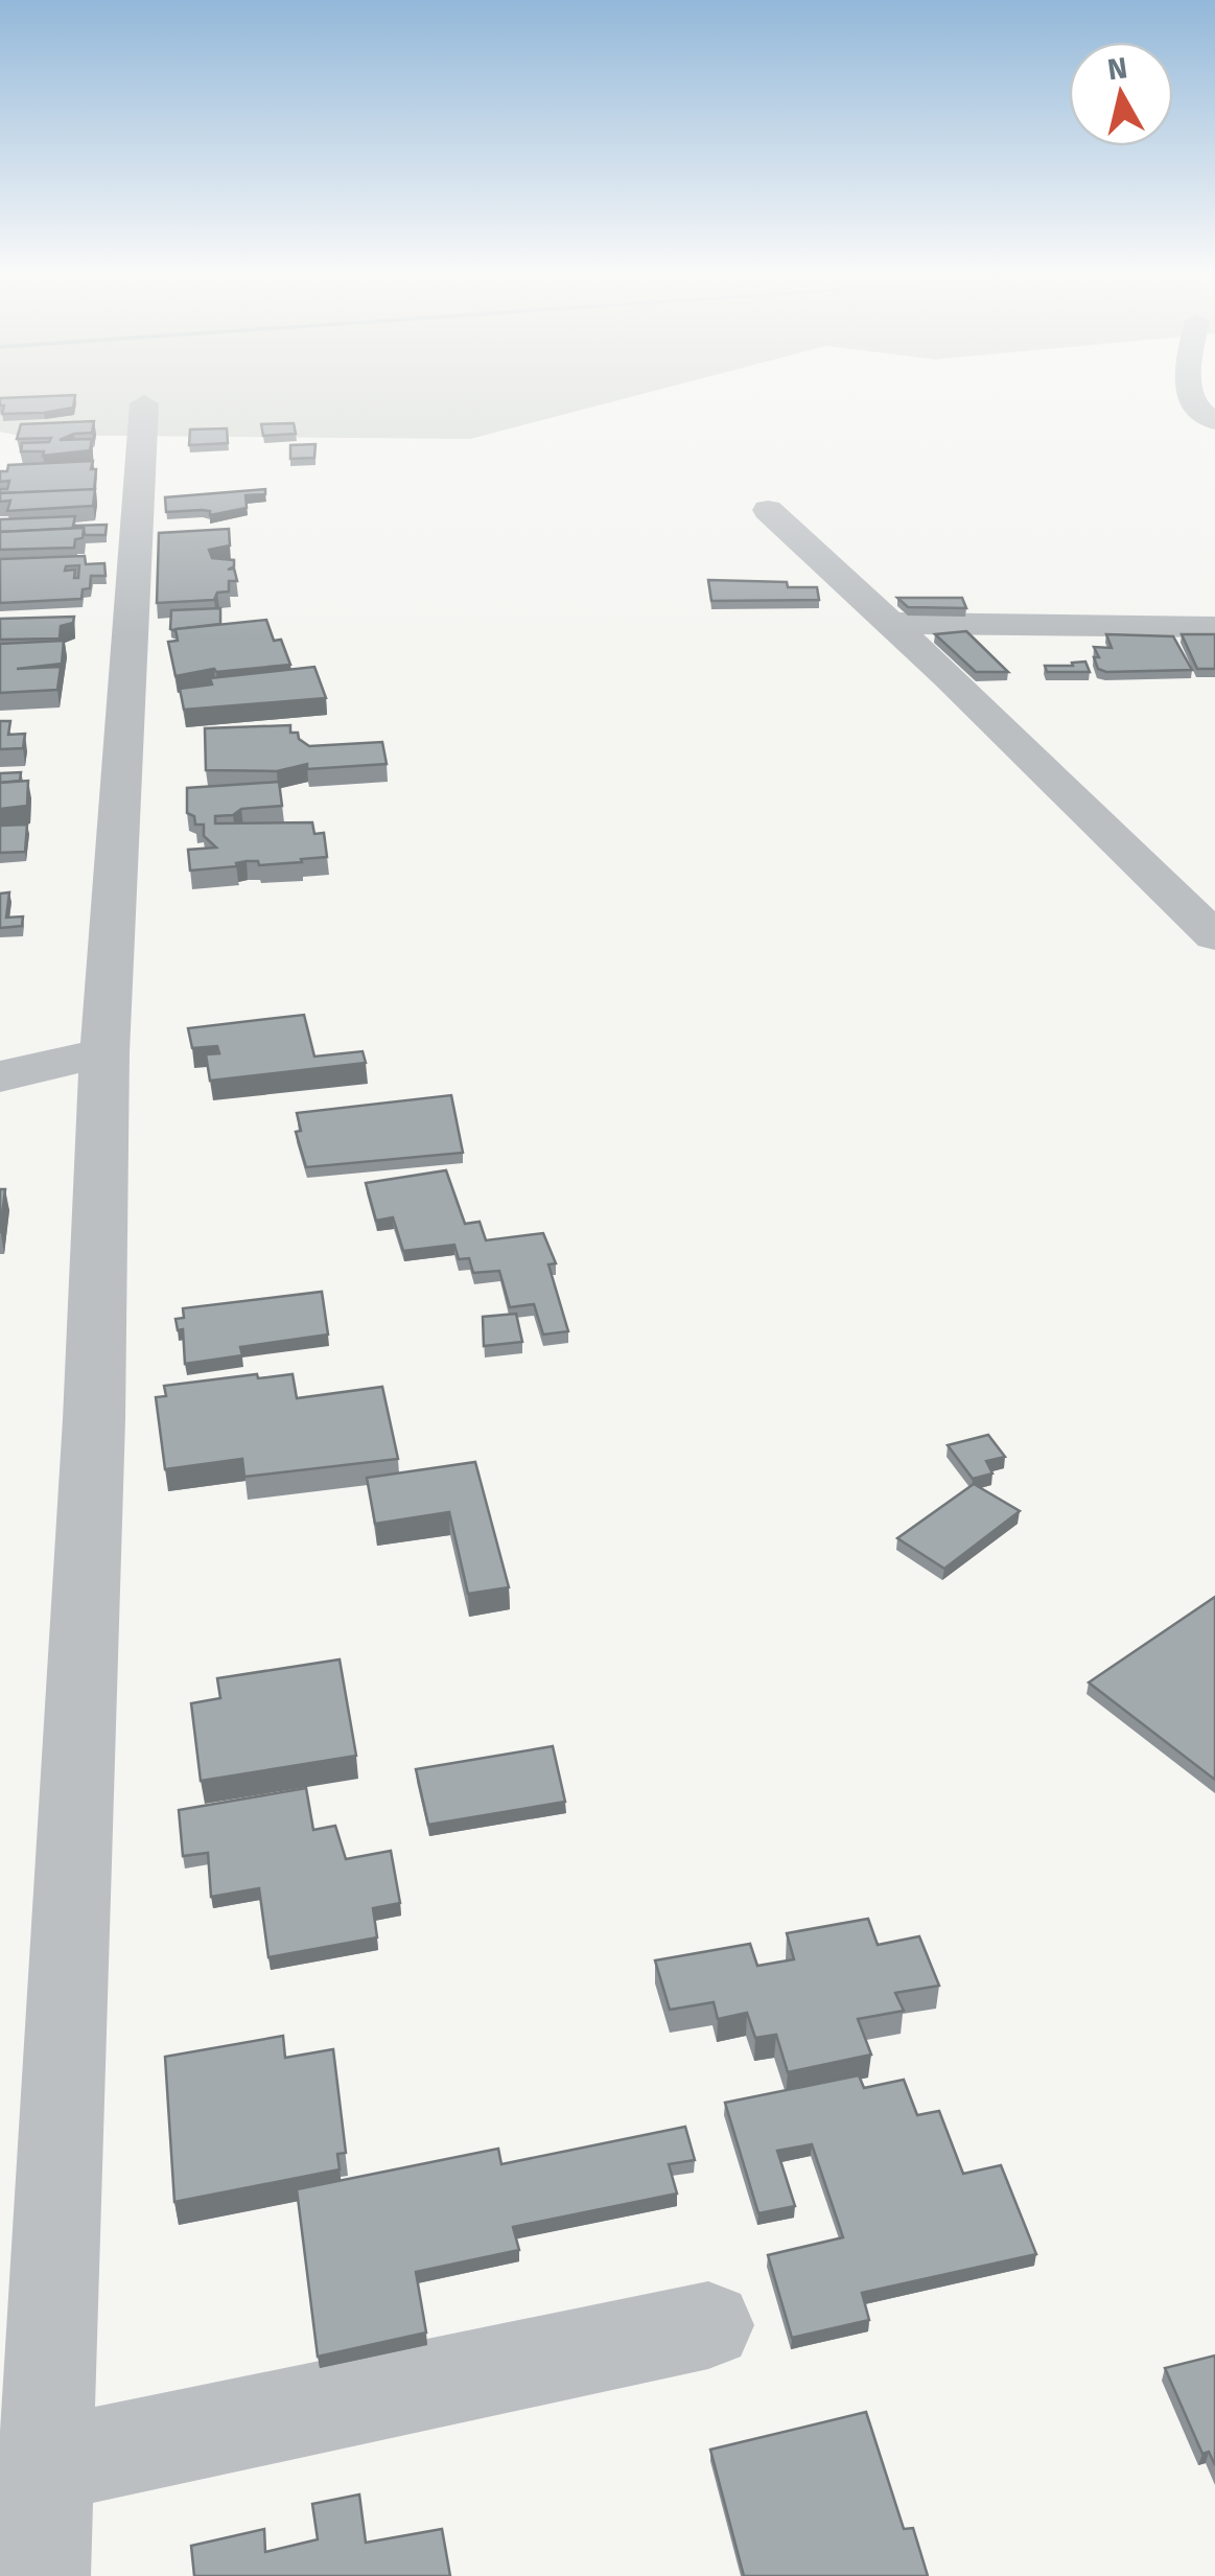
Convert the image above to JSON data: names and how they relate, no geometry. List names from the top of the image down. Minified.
{"north":"top"}
